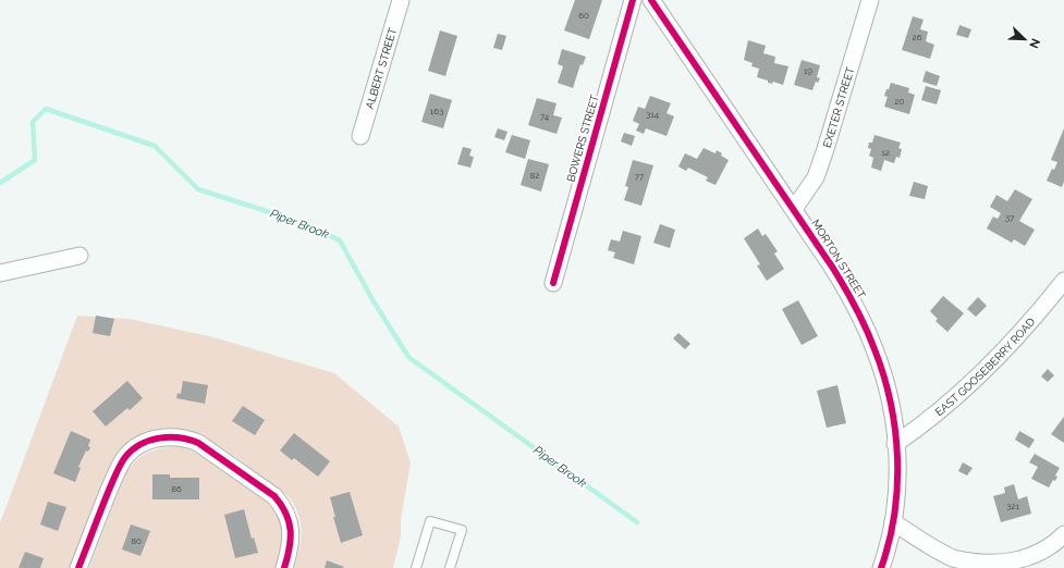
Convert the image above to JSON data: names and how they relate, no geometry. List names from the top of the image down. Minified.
{"streets":{"street":["ALBERT STREET","EXETER STREET","BOWERS STREET","MORTON STREET","EAST GOOSEBERRY ROAD"]},"crossings":[["EXETER STREET","MORTON STREET"],["MORTON STREET","EAST GOOSEBERRY ROAD"]],"water":["Piper Brook"],"house_numbers":["60","26","19","20","163","314","74","12","82","77","37","86","321","80"],"north":"bottom right"}
